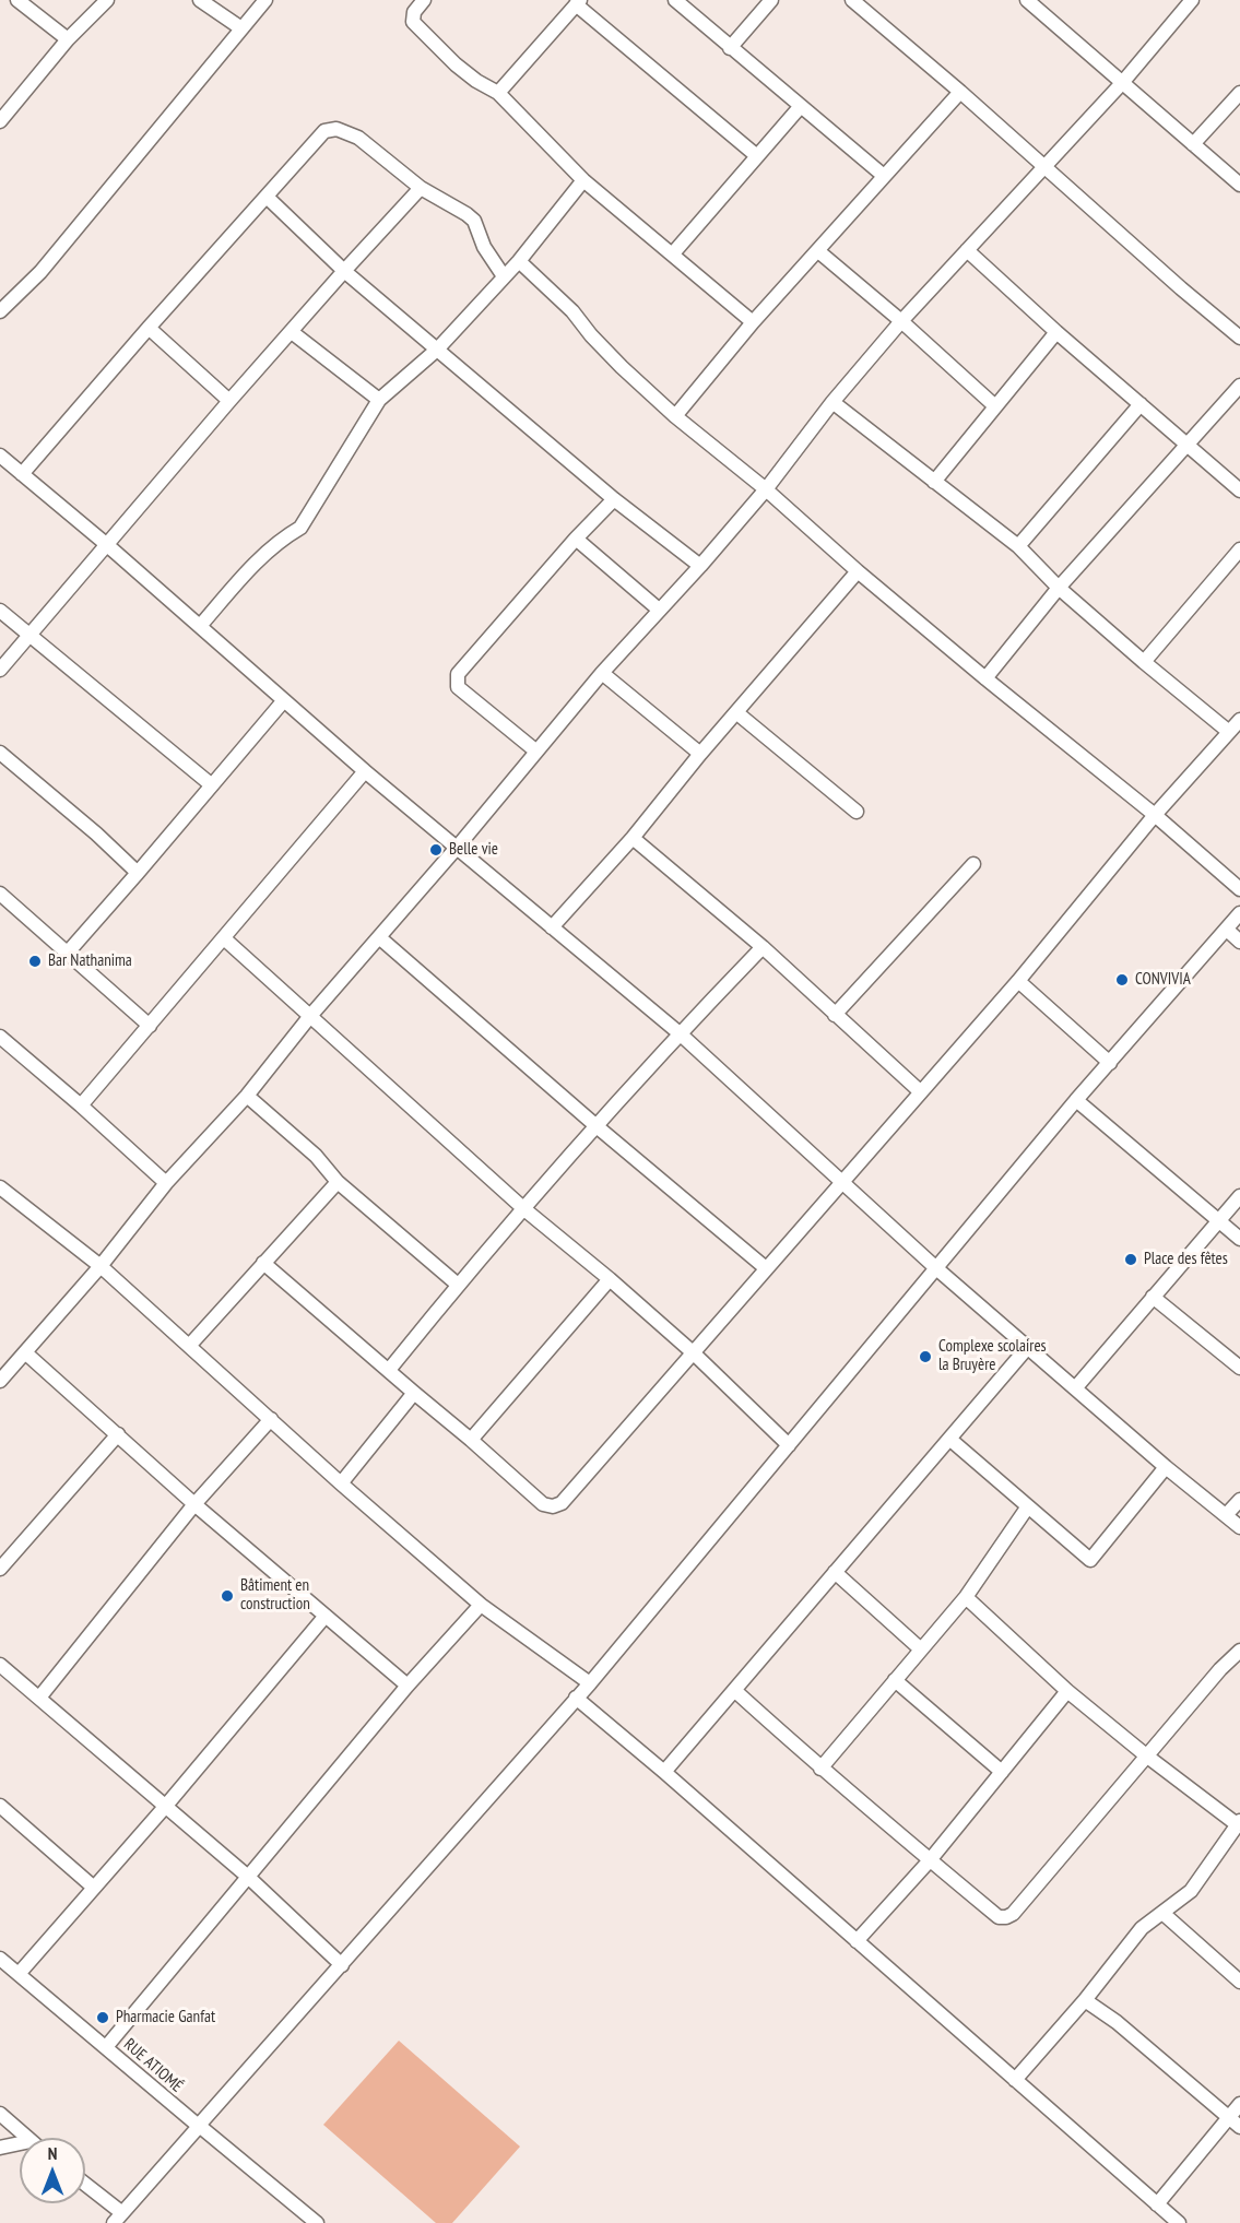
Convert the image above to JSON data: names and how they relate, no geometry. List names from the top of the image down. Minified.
{"streets":{"street":["RUE ATIOMÉ"]},"places":["Belle vie","Bar Nathanima","CONVIVIA","Place des fêtes","Complexe scolaires la Bruyère","Bâtiment en construction","Pharmacie Ganfat"],"north":"top"}
